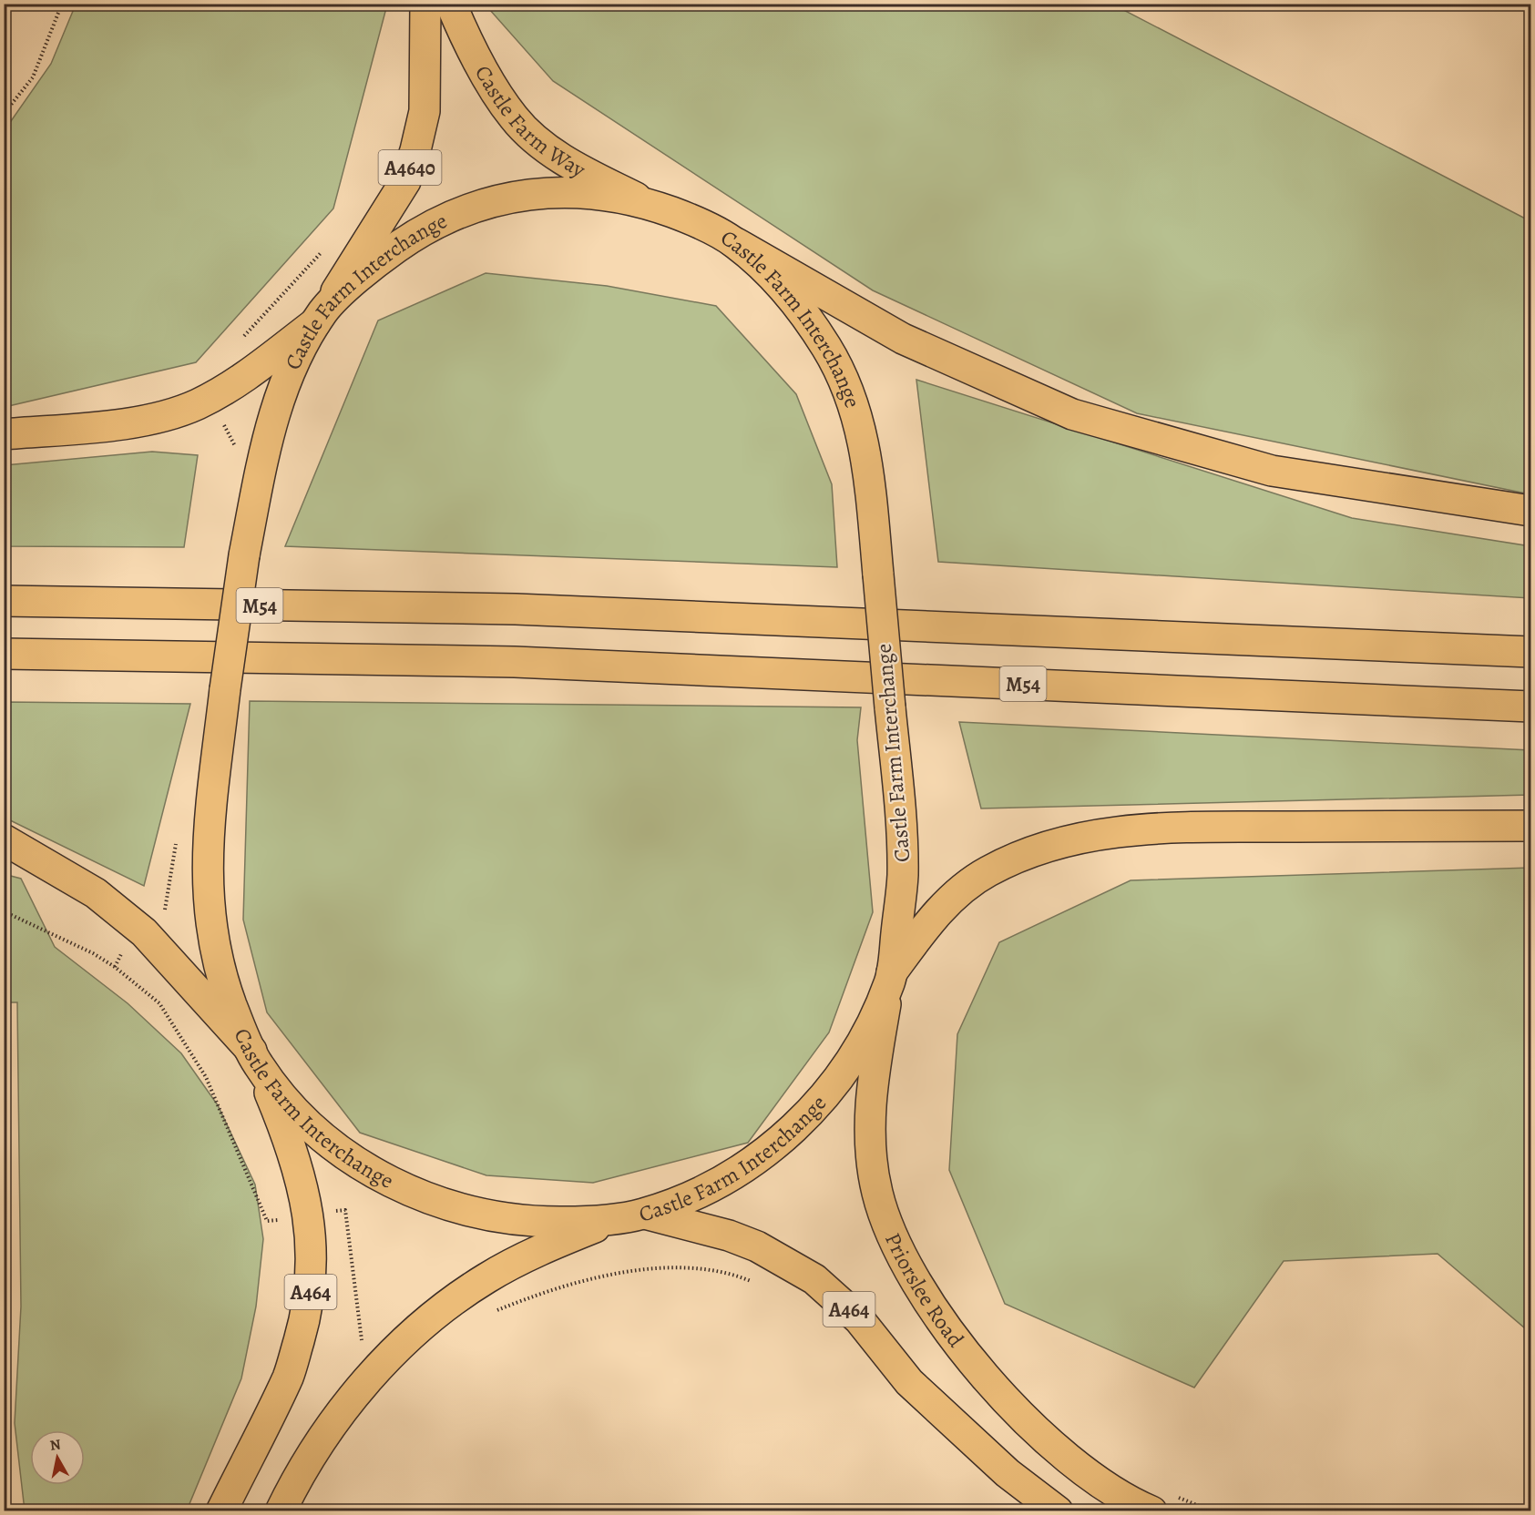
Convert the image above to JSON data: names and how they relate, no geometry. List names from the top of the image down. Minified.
{"streets":{"main road":["Castle Farm Way","A4640","Castle Farm Interchange","M54","Priorslee Road","A464"]},"crossings":[["Castle Farm Way","Castle Farm Interchange"],["A4640","Castle Farm Interchange"],["Castle Farm Interchange","Priorslee Road"],["Castle Farm Interchange","A464"]],"north":"top"}
